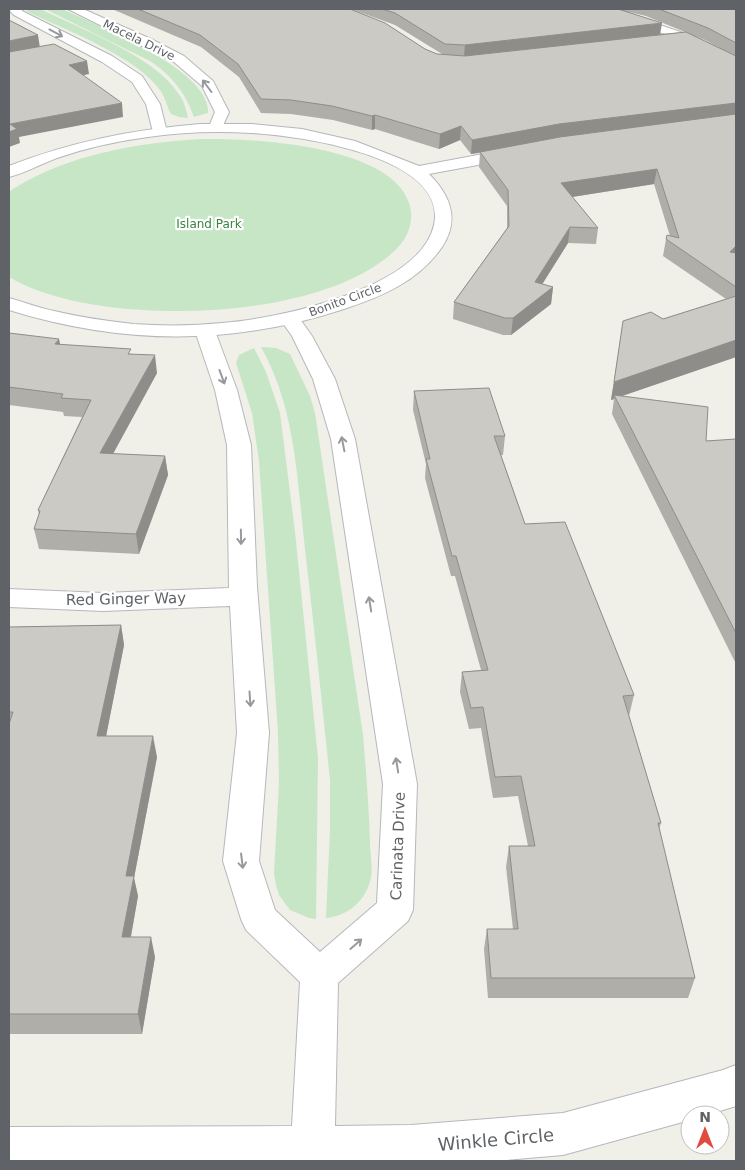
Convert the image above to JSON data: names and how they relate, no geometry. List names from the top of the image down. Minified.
{"streets":{"street":["Macela Drive","Bonito Circle","Red Ginger Way","Carinata Drive","Winkle Circle"]},"crossings":[["Macela Drive","Bonito Circle"],["Bonito Circle","Carinata Drive"]],"parks":["Island Park"],"north":"top"}
